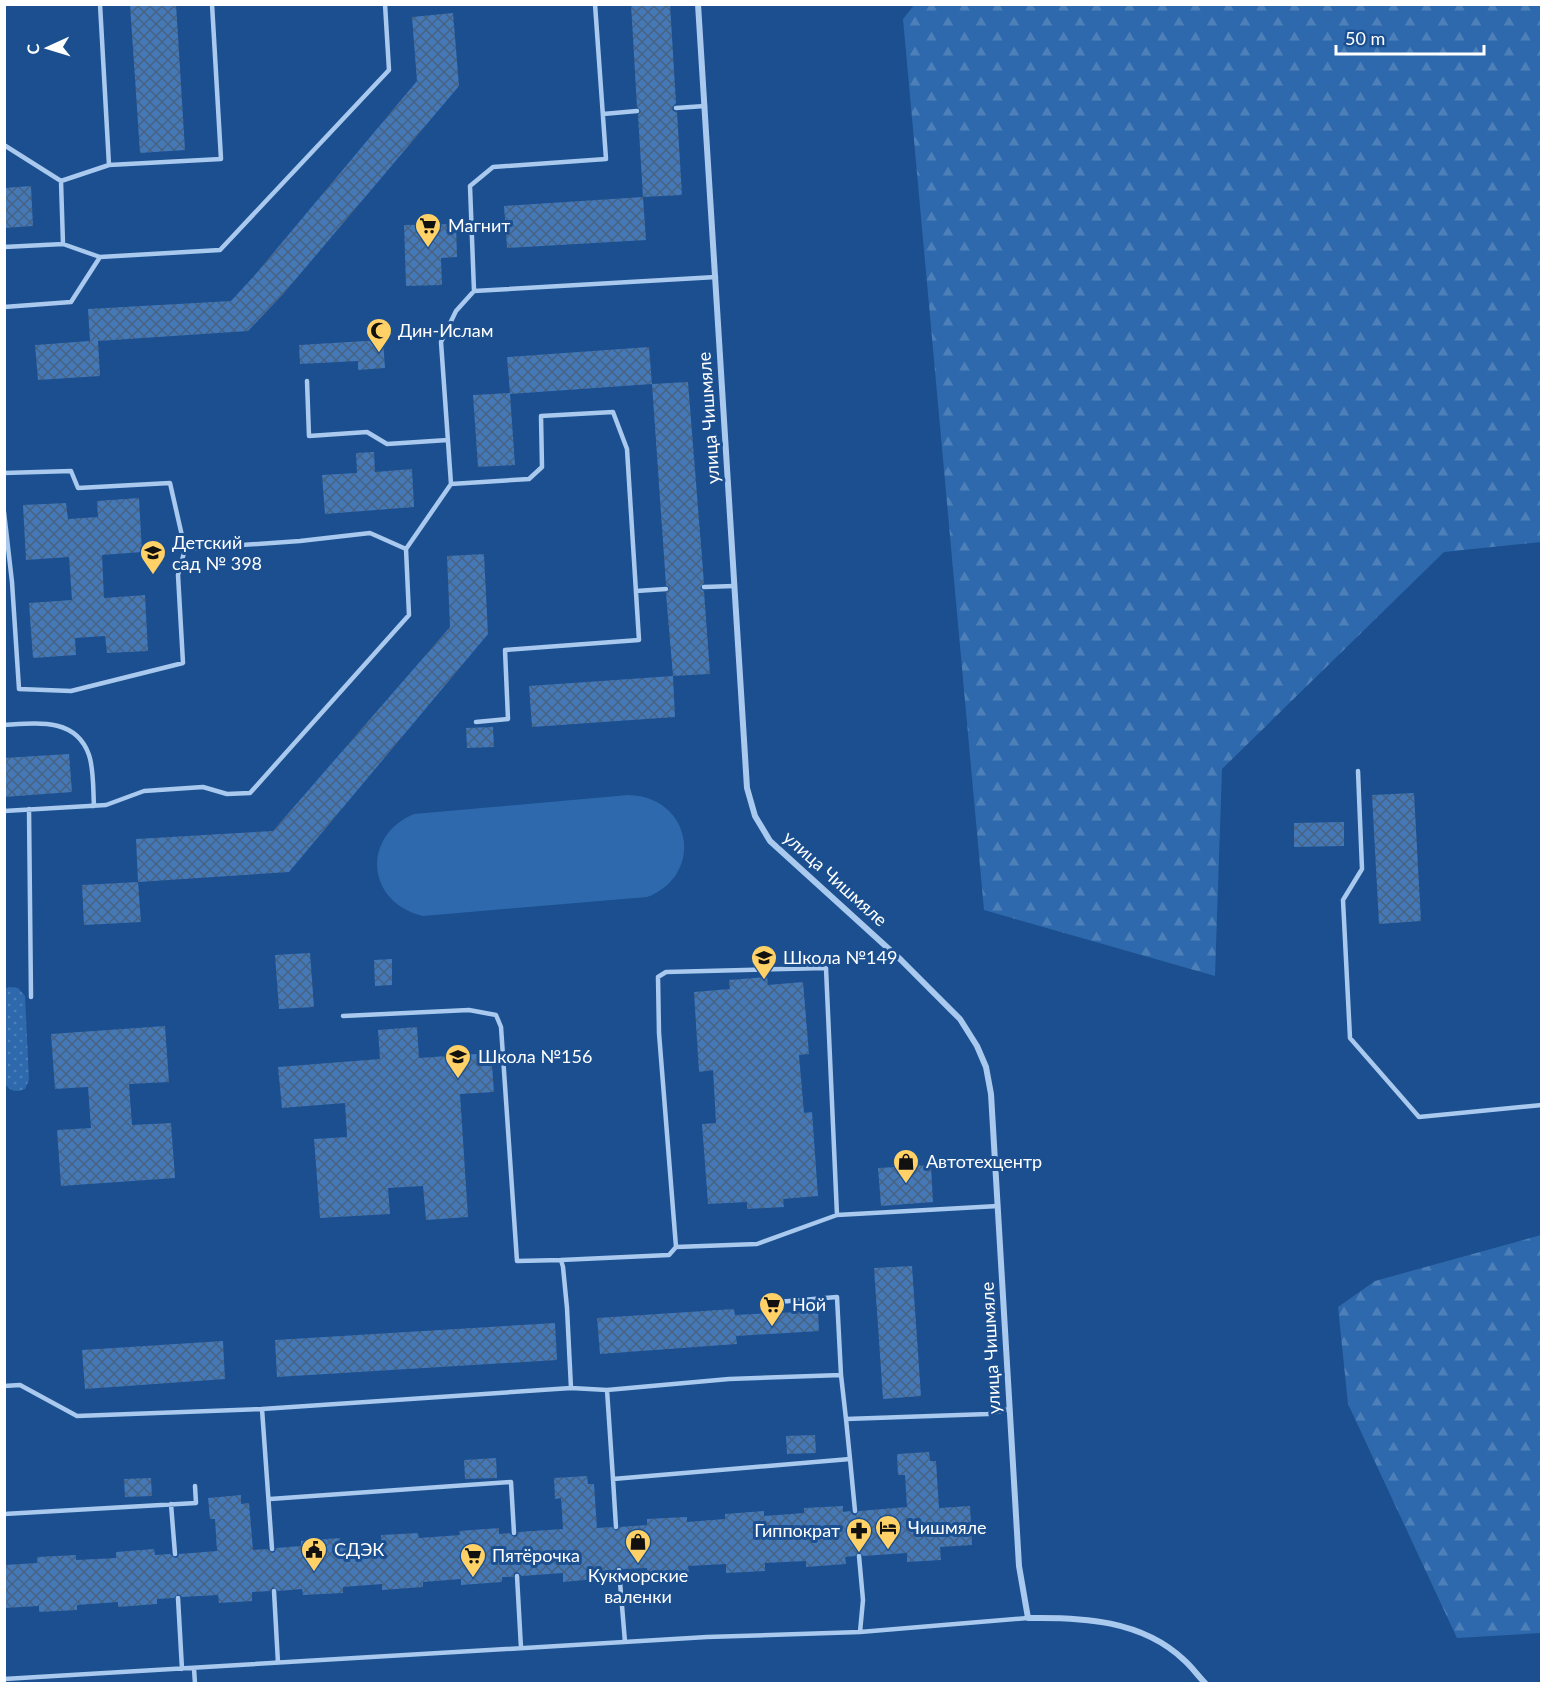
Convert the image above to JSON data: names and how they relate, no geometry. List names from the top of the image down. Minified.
{"streets":{"street":["улица Чишмяле"]},"places":{"supermarket":["Магнит","Ной","Пятёрочка"],"mosque":["Дин-Ислам"],"school or university":["Детский сад № 398","Школа №149","Школа №156"],"shop":["Автотехцентр","Кукморские валенки"],"hotel":["Чишмяле"],"pharmacy":["Гиппократ"],"public building":["СДЭК"]},"scale_bar":"50 m","north":"left"}
